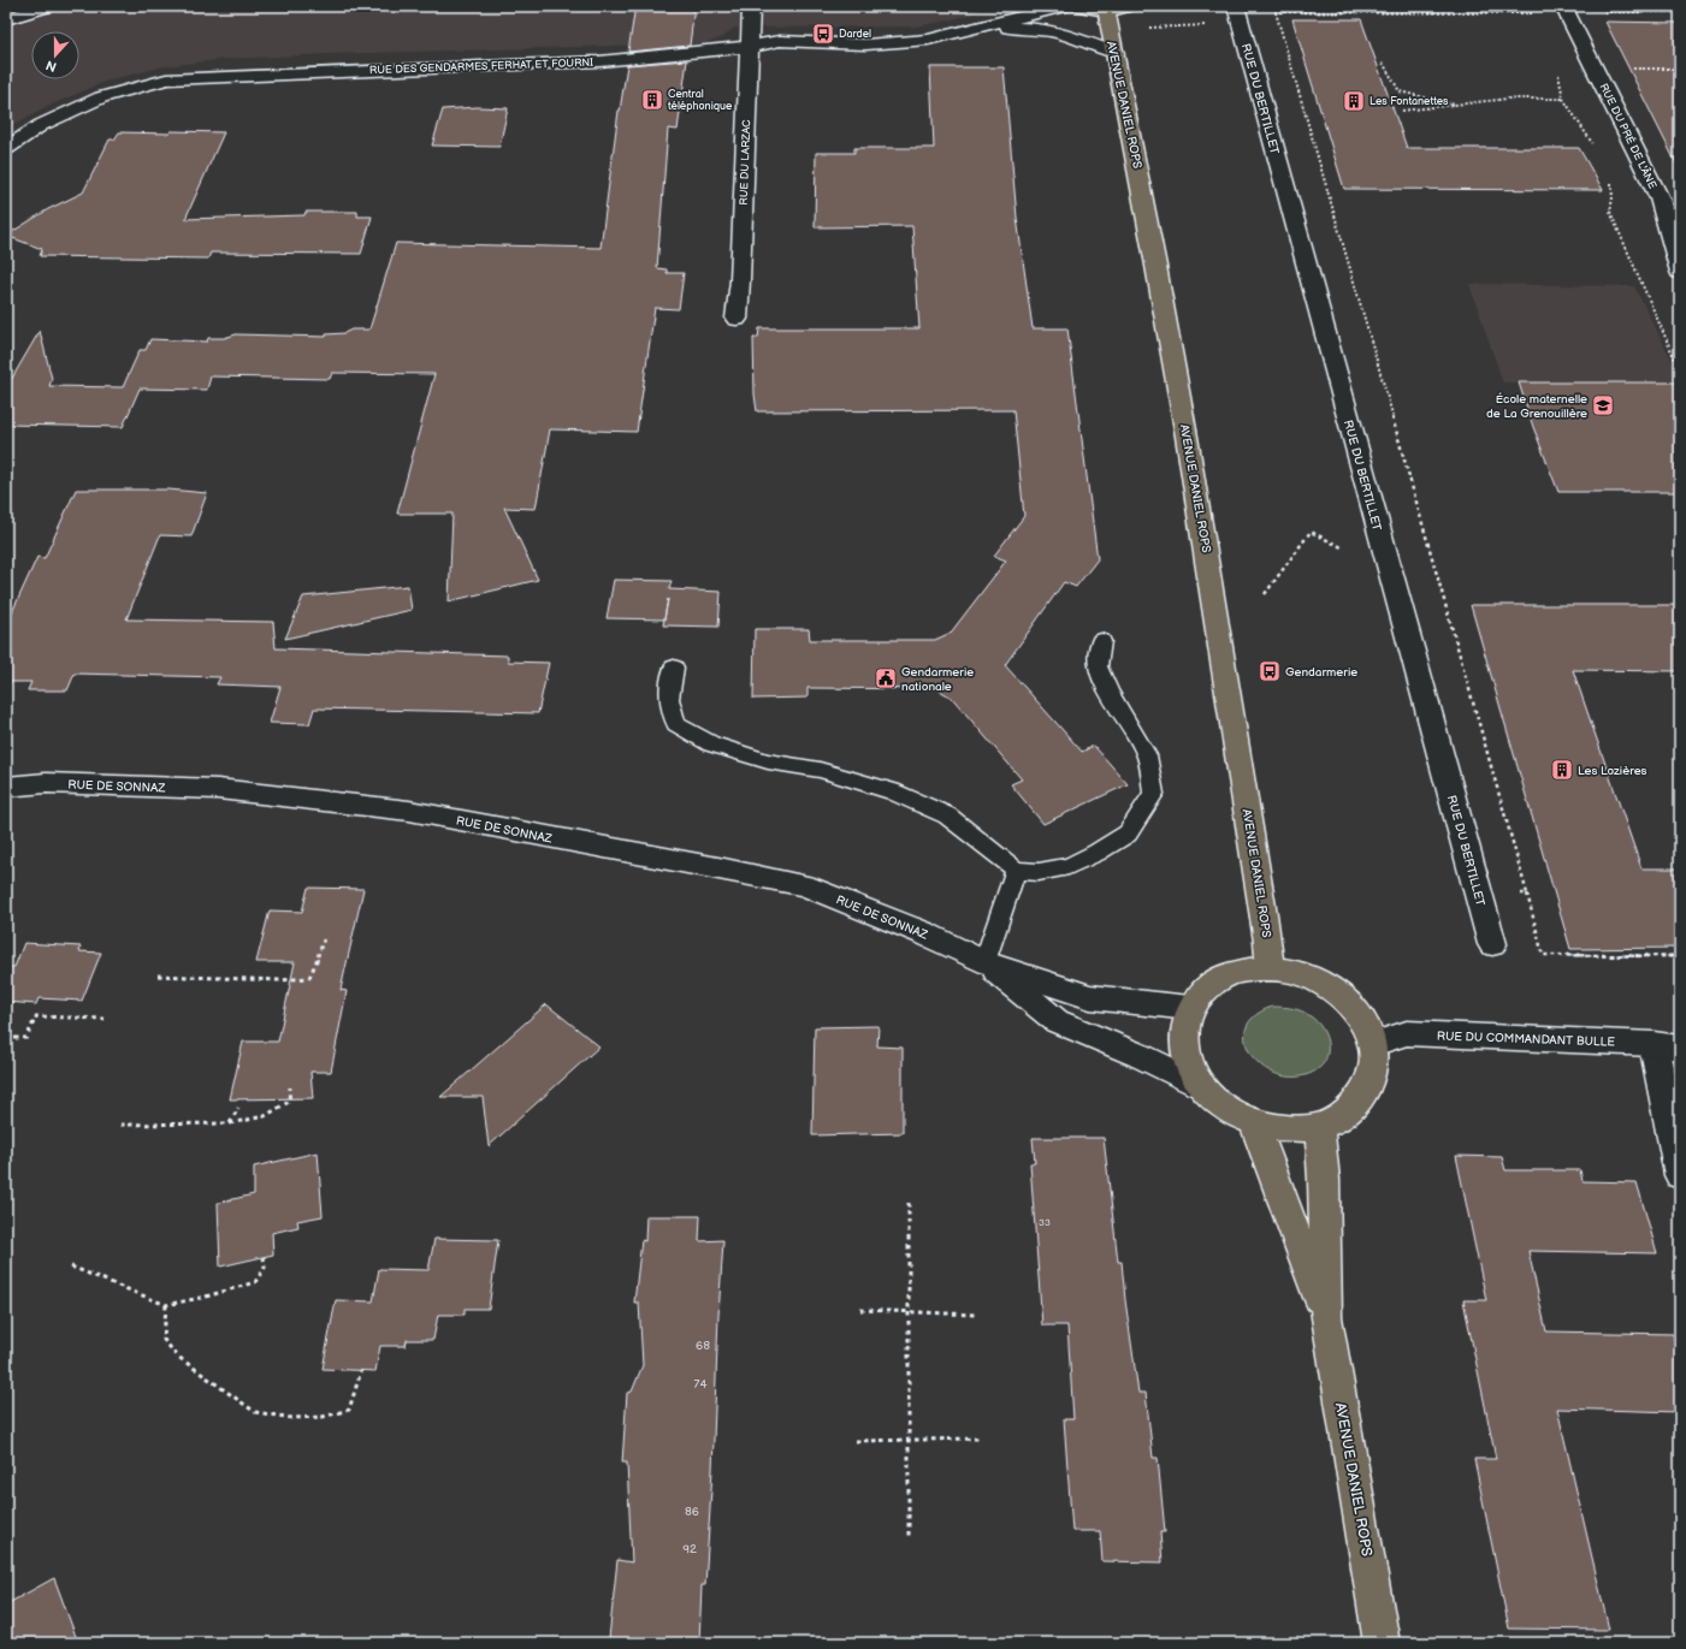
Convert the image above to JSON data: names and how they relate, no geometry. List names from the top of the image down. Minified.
{"streets":{"main road":["AVENUE DANIEL ROPS"],"street":["RUE DES GENDARMES FERHAT ET FOURNI","RUE DU BERTILLET","RUE DU PRÉ DE L'ÂNE","RUE DU LARZAC","RUE DE SONNAZ","RUE DU COMMANDANT BULLE"]},"crossings":[["RUE DES GENDARMES FERHAT ET FOURNI","RUE DU LARZAC"]],"places":{"bus stop":["Dardel","Gendarmerie"],"building":["Central téléphonique","Les Fontanettes","Les Lozières"],"school or university":["École maternelle de La Grenouillère"],"public building":["Gendarmerie nationale"]},"house_numbers":["33","68","74","86","92"],"north":"bottom"}
